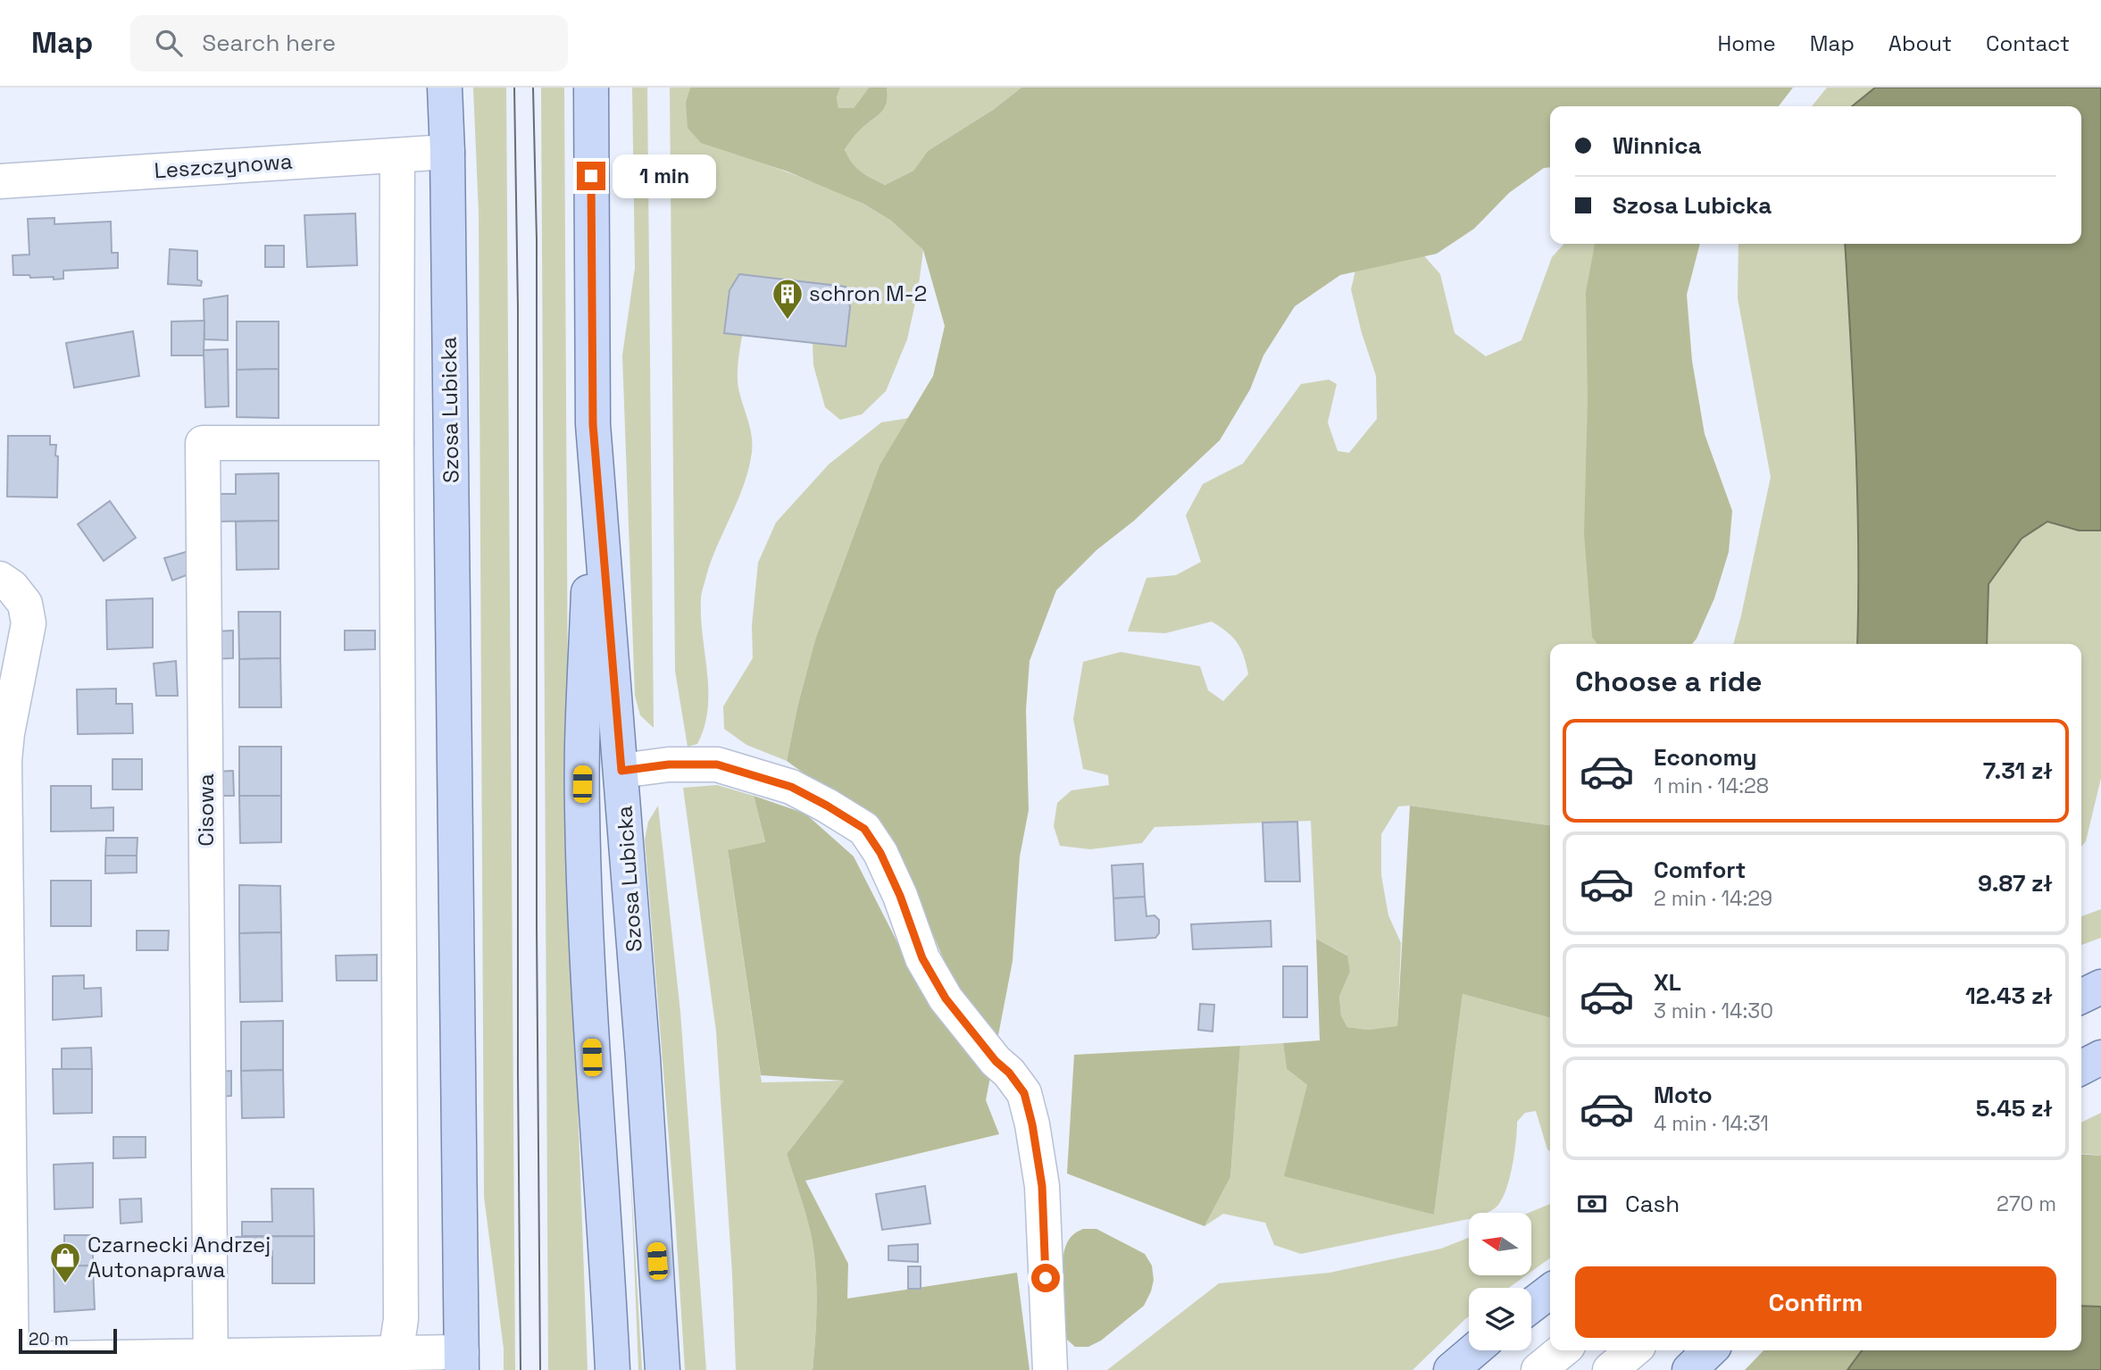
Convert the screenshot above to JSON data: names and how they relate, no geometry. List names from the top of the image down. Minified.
{"streets":{"main road":["Szosa Lubicka"],"street":["Leszczynowa","Cisowa"]},"crossings":[["Leszczynowa","Szosa Lubicka"]],"places":{"building":["schron M-2"],"shop":["Czarnecki Andrzej Autonaprawa"]},"scale_bar":"20 m","north":"left","page":{"header":"Map","search":"Search here","nav":["Home","Map","About","Contact"],"banner":["Winnica","Szosa Lubicka"],"bubble":"1 min","heading":"Choose a ride","list":[{"name":"Economy","note":"1 min · 14:28","value":"7.31 zł"},{"name":"Comfort","note":"2 min · 14:29","value":"9.87 zł"},{"name":"XL","note":"3 min · 14:30","value":"12.43 zł"},{"name":"Moto","note":"4 min · 14:31","value":"5.45 zł"}],"pay":["Cash","270 m"],"buttons":"Confirm","scale":"20 m"}}
